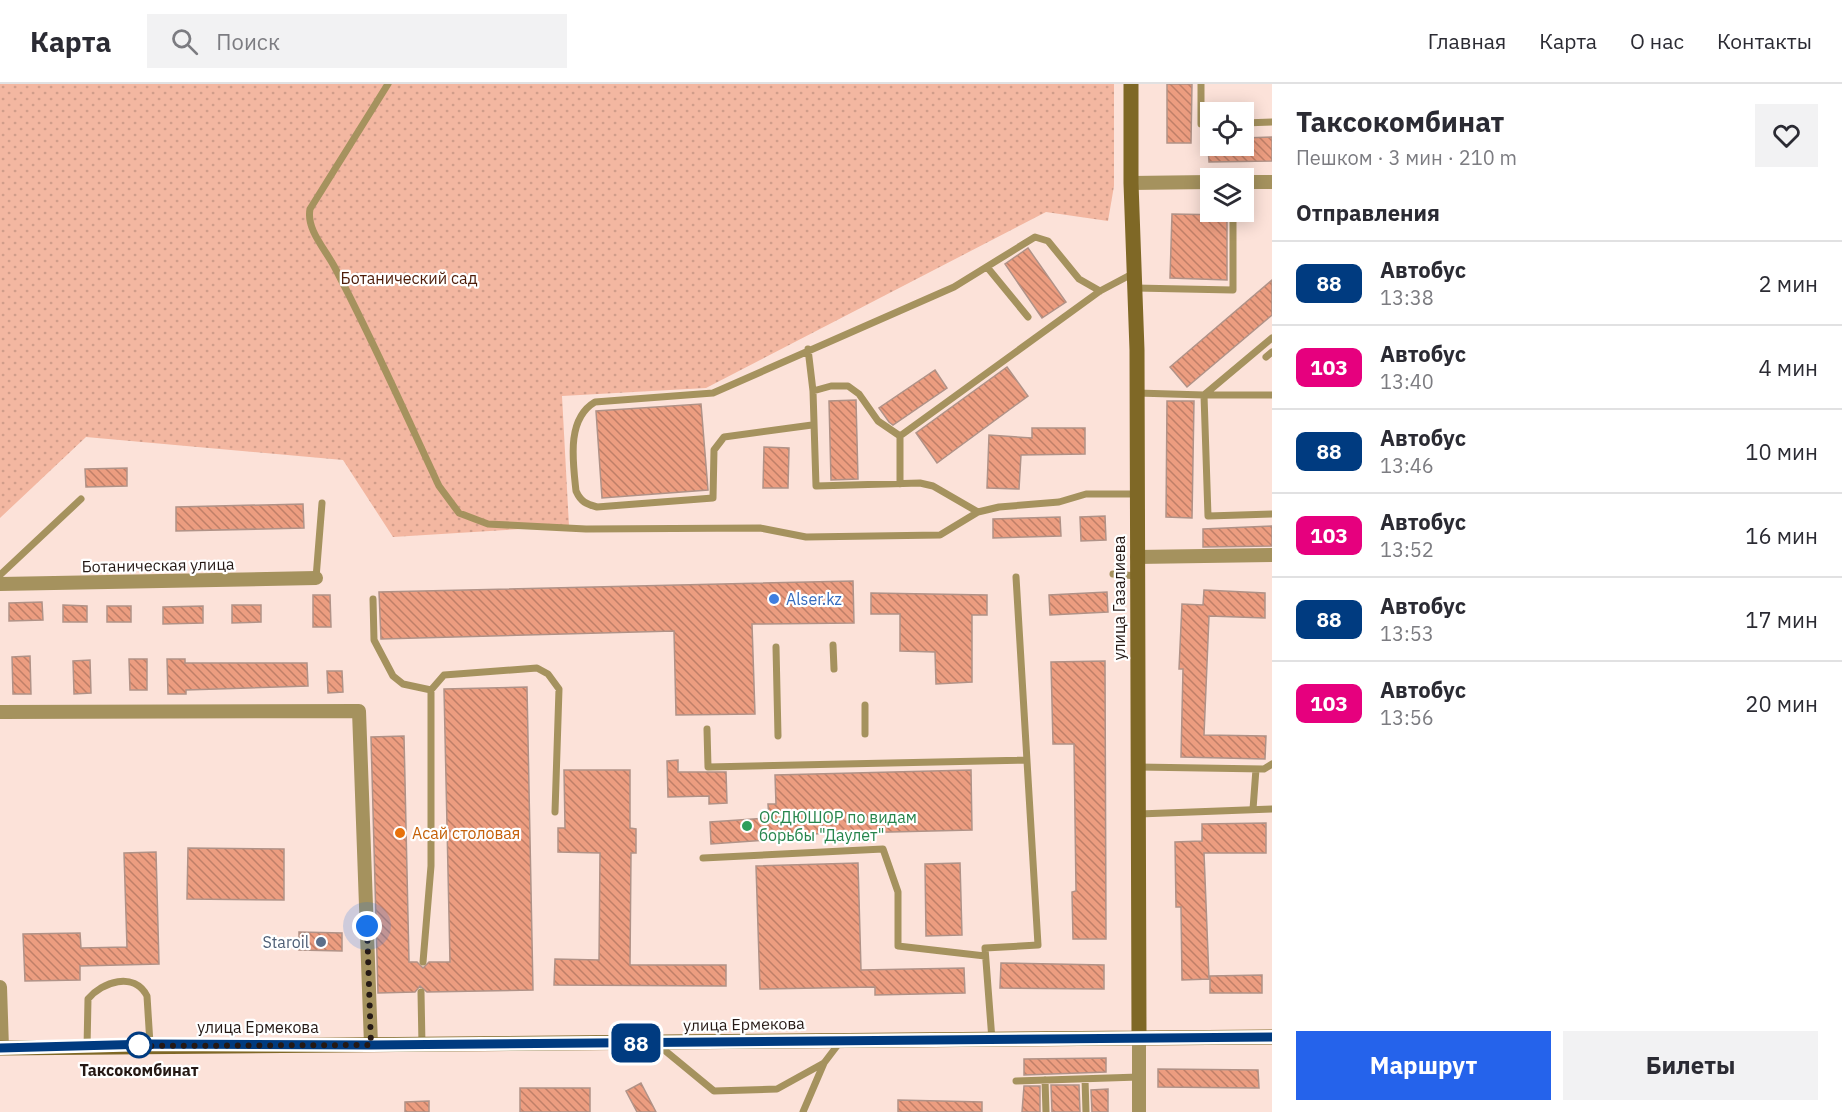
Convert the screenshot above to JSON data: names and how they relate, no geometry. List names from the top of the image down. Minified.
{"streets":{"main road":["улица Газалиева","улица Ермекова"],"street":["Ботаническая улица"]},"crossings":[["улица Газалиева","улица Ермекова"]],"parks":["Ботанический сад"],"places":["Alser.kz","ОСДЮШОР по видам борьбы \"Даулет\"","Асай столовая","Staroil","Таксокомбинат"],"lines":["bus line 88"],"page":{"header":"Карта","search":"Поиск","nav":["Главная","Карта","О нас","Контакты"],"on_map":"88","heading":[["Таксокомбинат","Пешком · 3 мин · 210 m"],"Отправления"],"list":[{"mark":"88","name":"Автобус","note":"13:38","value":"2 мин"},{"mark":"103","name":"Автобус","note":"13:40","value":"4 мин"},{"mark":"88","name":"Автобус","note":"13:46","value":"10 мин"},{"mark":"103","name":"Автобус","note":"13:52","value":"16 мин"},{"mark":"88","name":"Автобус","note":"13:53","value":"17 мин"},{"mark":"103","name":"Автобус","note":"13:56","value":"20 мин"}],"buttons":["Маршрут","Билеты"]}}
